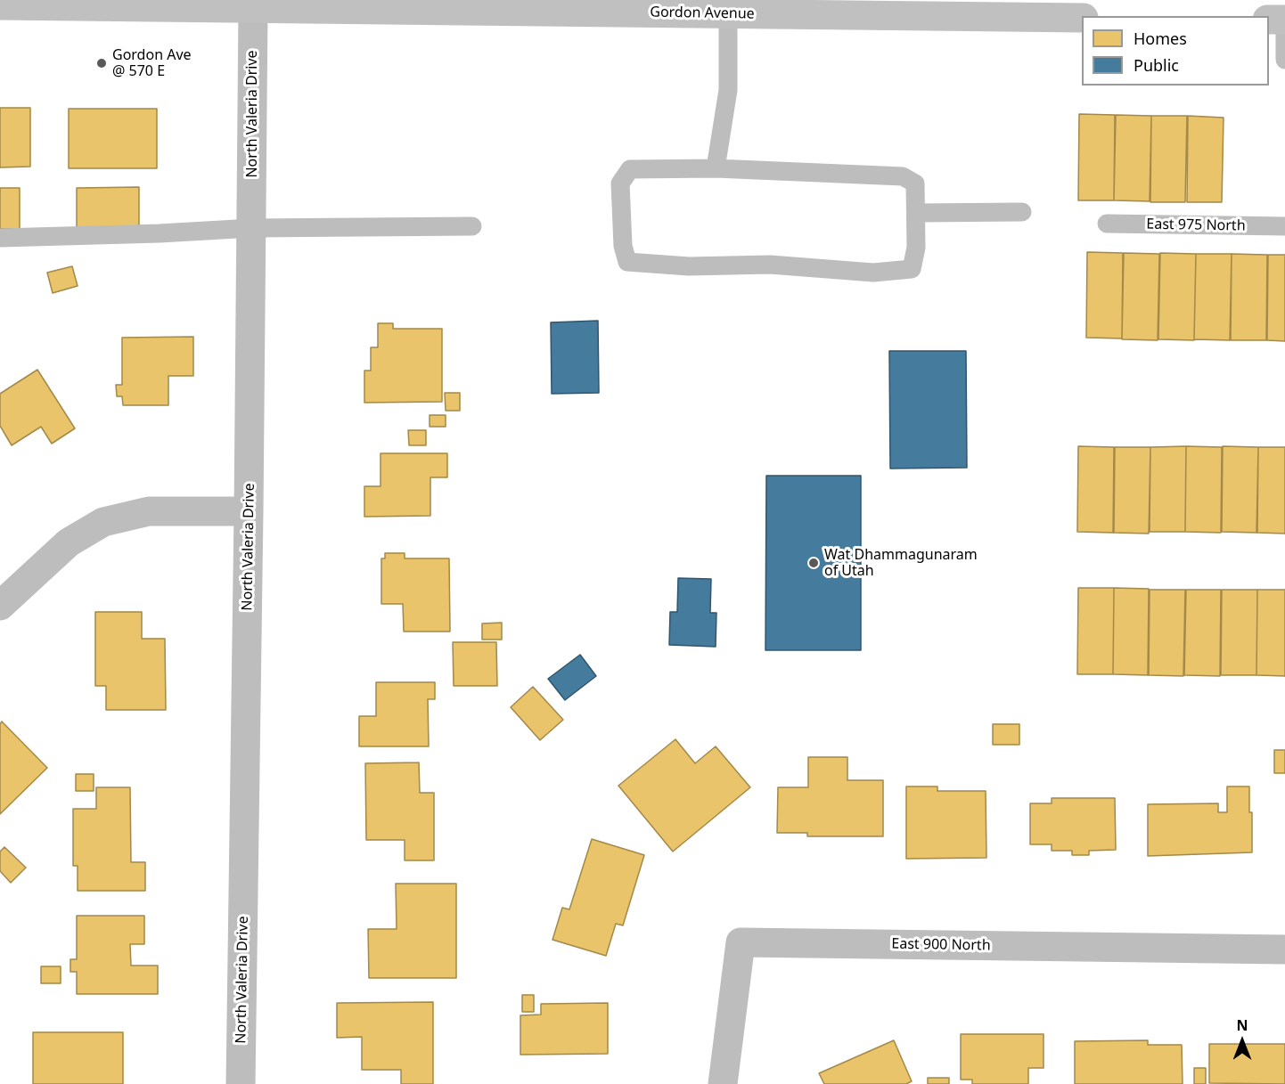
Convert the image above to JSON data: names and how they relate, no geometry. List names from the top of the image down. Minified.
{"streets":{"main road":["Gordon Avenue"],"street":["North Valeria Drive","East 900 North"],"lane":["East 975 North"]},"crossings":[["Gordon Avenue","North Valeria Drive"]],"places":["Gordon Ave @ 570 E","Wat Dhammagunaram of Utah"],"legend":["Homes","Public"],"north":"top"}
